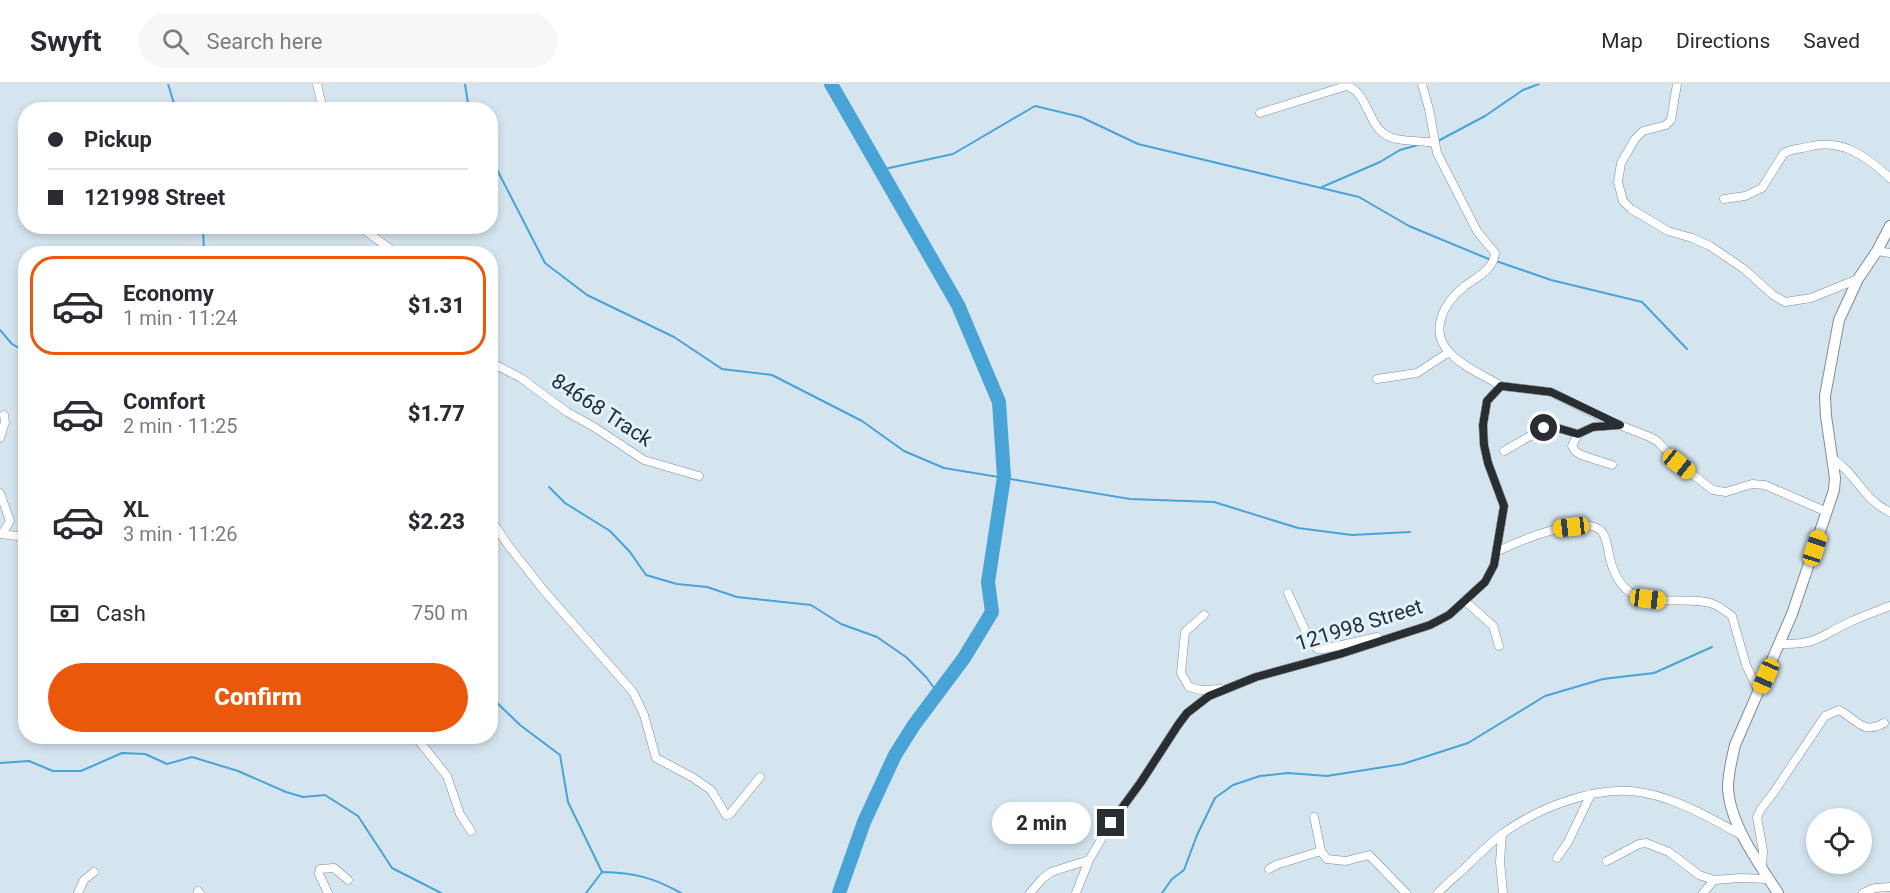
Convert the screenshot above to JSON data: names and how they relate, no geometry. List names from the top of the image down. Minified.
{"streets":{"street":["84668 Track","121998 Street"]},"page":{"header":"Swyft","search":"Search here","nav":["Map","Directions","Saved"],"banner":["Pickup","121998 Street"],"list":[{"name":"Economy","note":"1 min · 11:24","value":"$1.31"},{"name":"Comfort","note":"2 min · 11:25","value":"$1.77"},{"name":"XL","note":"3 min · 11:26","value":"$2.23"}],"pay":["Cash","750 m"],"buttons":"Confirm","bubble":"2 min"}}
